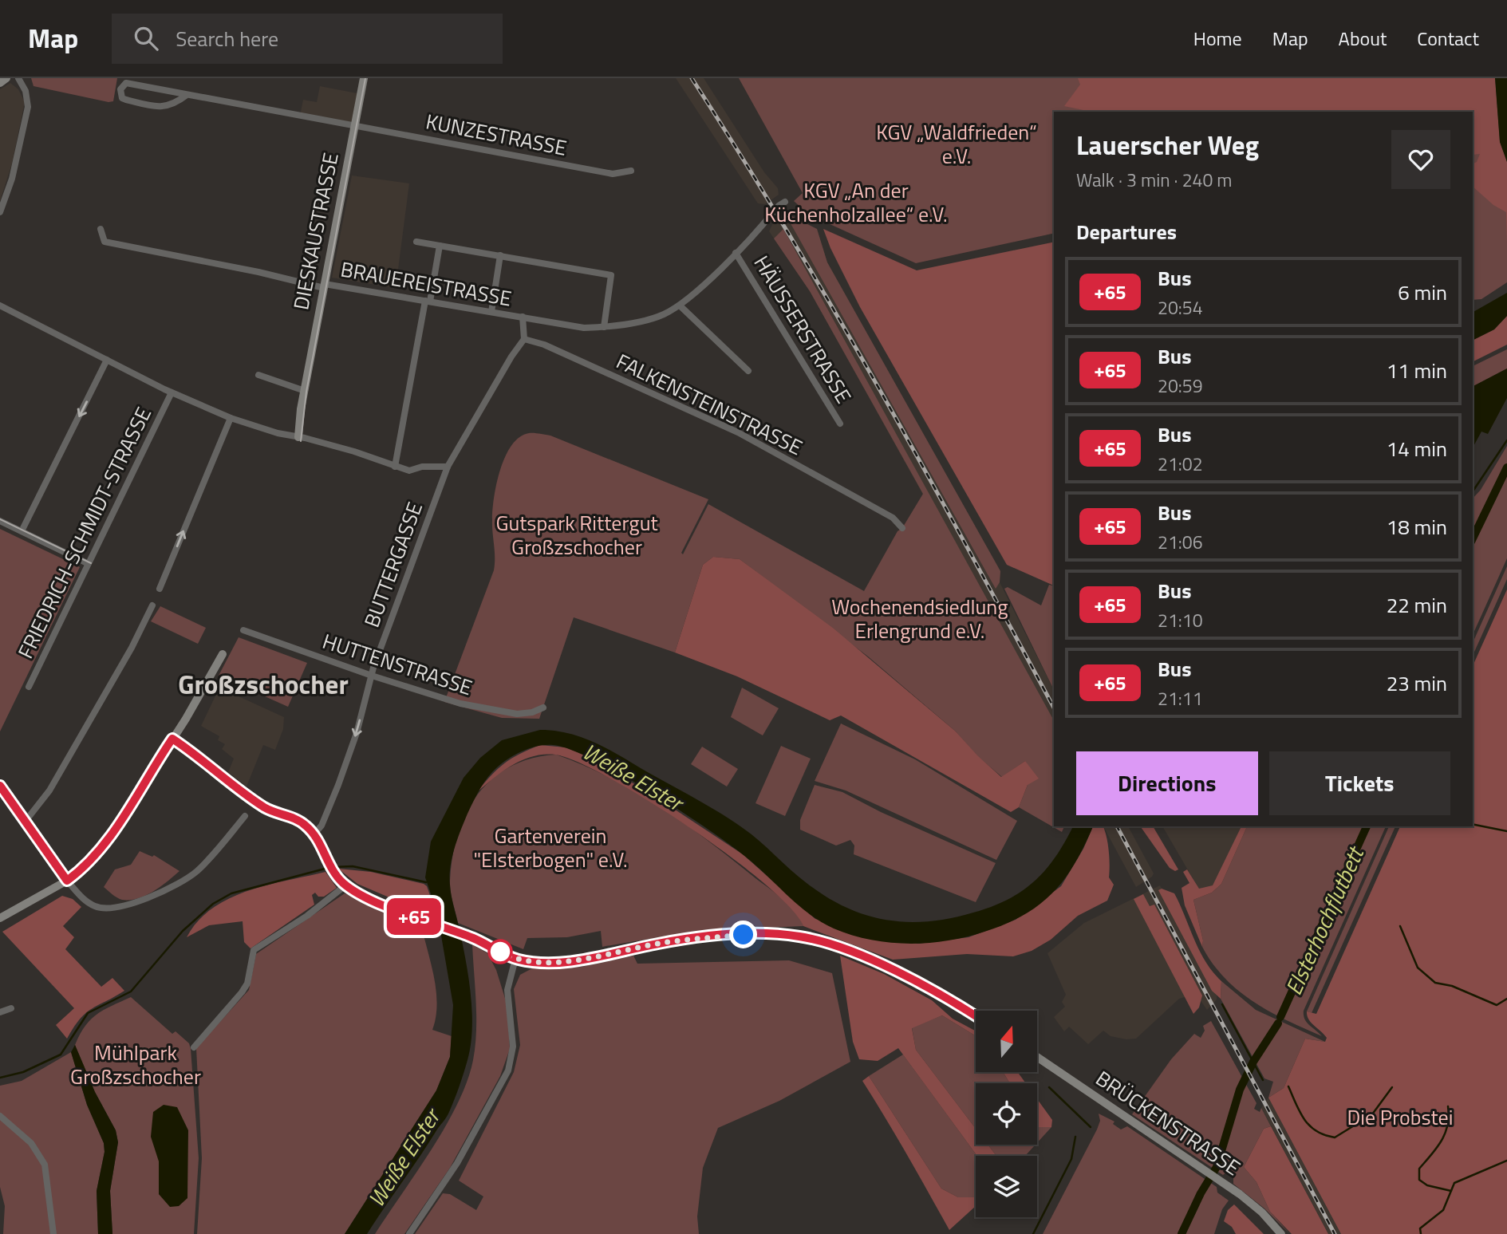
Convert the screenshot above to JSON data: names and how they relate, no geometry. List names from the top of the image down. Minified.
{"streets":{"main road":["DIESKAUSTRASSE","BRÜCKENSTRASSE"],"street":["KUNZESTRASSE","BRAUEREISTRASSE","HÄUSSERSTRASSE","FALKENSTEINSTRASSE","FRIEDRICH-SCHMIDT-STRASSE","BUTTERGASSE","HUTTENSTRASSE"]},"crossings":[["KUNZESTRASSE","DIESKAUSTRASSE"],["DIESKAUSTRASSE","BRAUEREISTRASSE"],["BRAUEREISTRASSE","HÄUSSERSTRASSE"],["FALKENSTEINSTRASSE","BUTTERGASSE"],["BUTTERGASSE","HUTTENSTRASSE"]],"districts":["Großzschocher"],"water":["Weiße Elster","Elsterhochflutbett"],"parks":["KGV „Waldfrieden“ e.V.","KGV „An der Küchenholzallee“ e.V.","Gutspark Rittergut Großzschocher","Wochenendsiedlung Erlengrund e.V.","Gartenverein \"Elsterbogen\" e.V.","Mühlpark Großzschocher","Die Probstei"],"lines":["bus line +65"],"north":"top","page":{"header":"Map","search":"Search here","nav":["Home","Map","About","Contact"],"on_map":"+65","heading":[["Lauerscher Weg","Walk · 3 min · 240 m"],"Departures"],"list":[{"mark":"+65","name":"Bus","note":"20:54","value":"6 min"},{"mark":"+65","name":"Bus","note":"20:59","value":"11 min"},{"mark":"+65","name":"Bus","note":"21:02","value":"14 min"},{"mark":"+65","name":"Bus","note":"21:06","value":"18 min"},{"mark":"+65","name":"Bus","note":"21:10","value":"22 min"},{"mark":"+65","name":"Bus","note":"21:11","value":"23 min"}],"buttons":["Directions","Tickets"]}}
